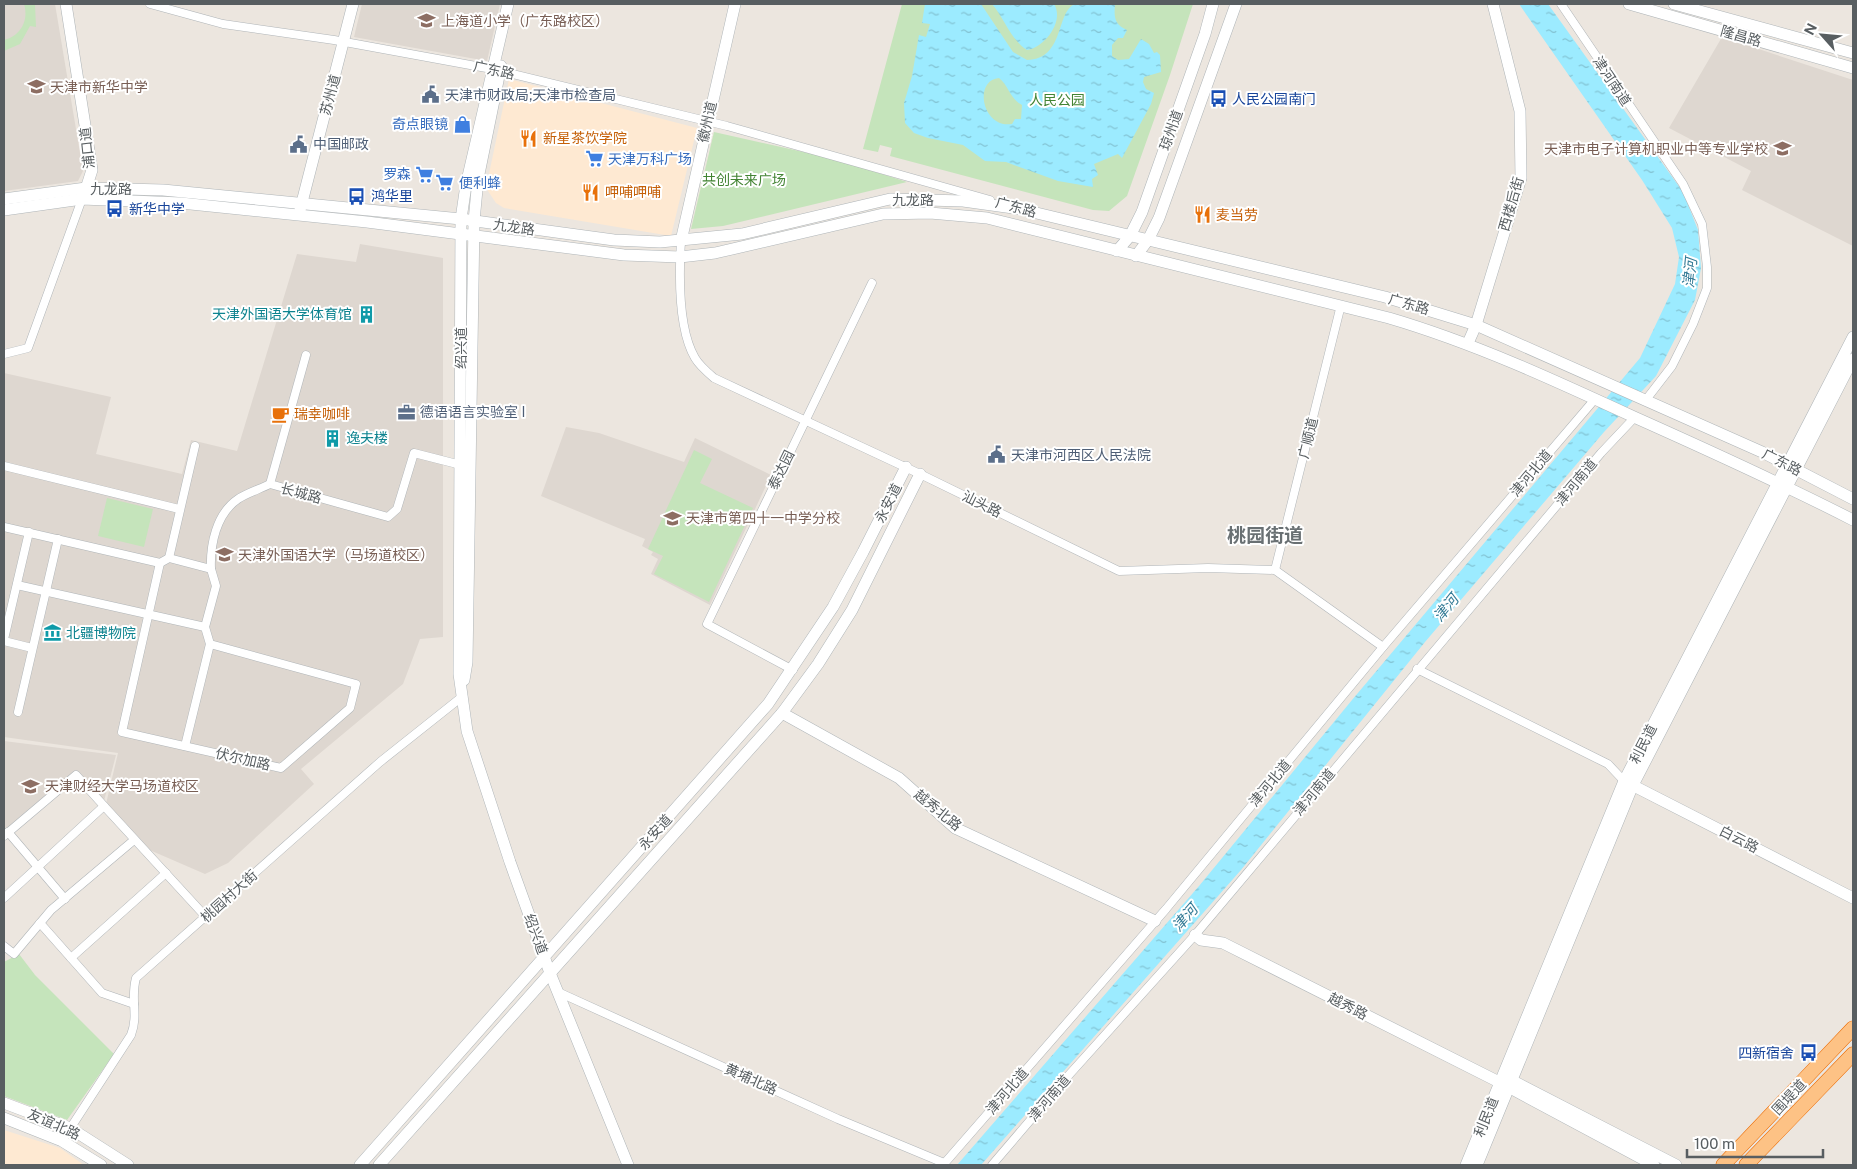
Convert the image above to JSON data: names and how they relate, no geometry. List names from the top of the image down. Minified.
{"streets":{"highway":["围堤道"],"main road":["隆昌路","广东路","苏州道","徽州道","琼州道","浦口道","九龙路","西楼后街","绍兴道","永安道","利民道","越秀北路","白云路","越秀路","友谊北路"],"street":["津河南道","广顺道","泰达园","津河北道","长城路","汕头路","伏尔加路","桃园村大街","黄埔北路"]},"crossings":[["广东路","津河南道"],["广东路","苏州道"],["广东路","徽州道"],["广东路","琼州道"],["广东路","九龙路"],["广东路","西楼后街"],["广东路","绍兴道"],["广东路","广顺道"],["广东路","津河北道"],["广东路","利民道"],["津河南道","越秀路"],["苏州道","九龙路"],["徽州道","九龙路"],["徽州道","汕头路"],["浦口道","九龙路"],["九龙路","绍兴道"],["九龙路","汕头路"],["绍兴道","长城路"],["绍兴道","永安道"],["绍兴道","桃园村大街"],["绍兴道","黄埔北路"],["广顺道","汕头路"],["泰达园","永安道"],["泰达园","汕头路"],["津河北道","越秀北路"],["津河北道","黄埔北路"],["永安道","汕头路"],["永安道","越秀北路"],["利民道","白云路"],["利民道","越秀路"],["桃园村大街","友谊北路"]],"districts":["桃园街道"],"water":["津河"],"parks":["人民公园","共创未来广场"],"places":{"school or university":["上海道小学（广东路校区）","天津市新华中学","天津市电子计算机职业中等专业学校","天津市第四十一中学分校","天津外国语大学（马场道校区）","天津财经大学马场道校区"],"public building":["天津市财政局;天津市检查局","中国邮政","天津市河西区人民法院"],"bus stop":["人民公园南门","鸿华里","新华中学","四新宿舍"],"shop":["奇点眼镜"],"restaurant":["新星茶饮学院","呷哺呷哺","麦当劳"],"supermarket":["天津万科广场","罗森","便利蜂"],"building":["天津外国语大学体育馆","逸夫楼"],"office":["德语语言实验室 I"],"cafe":["瑞幸咖啡"],"museum":["北疆博物院"]},"scale_bar":"100 m","north":"top left"}
